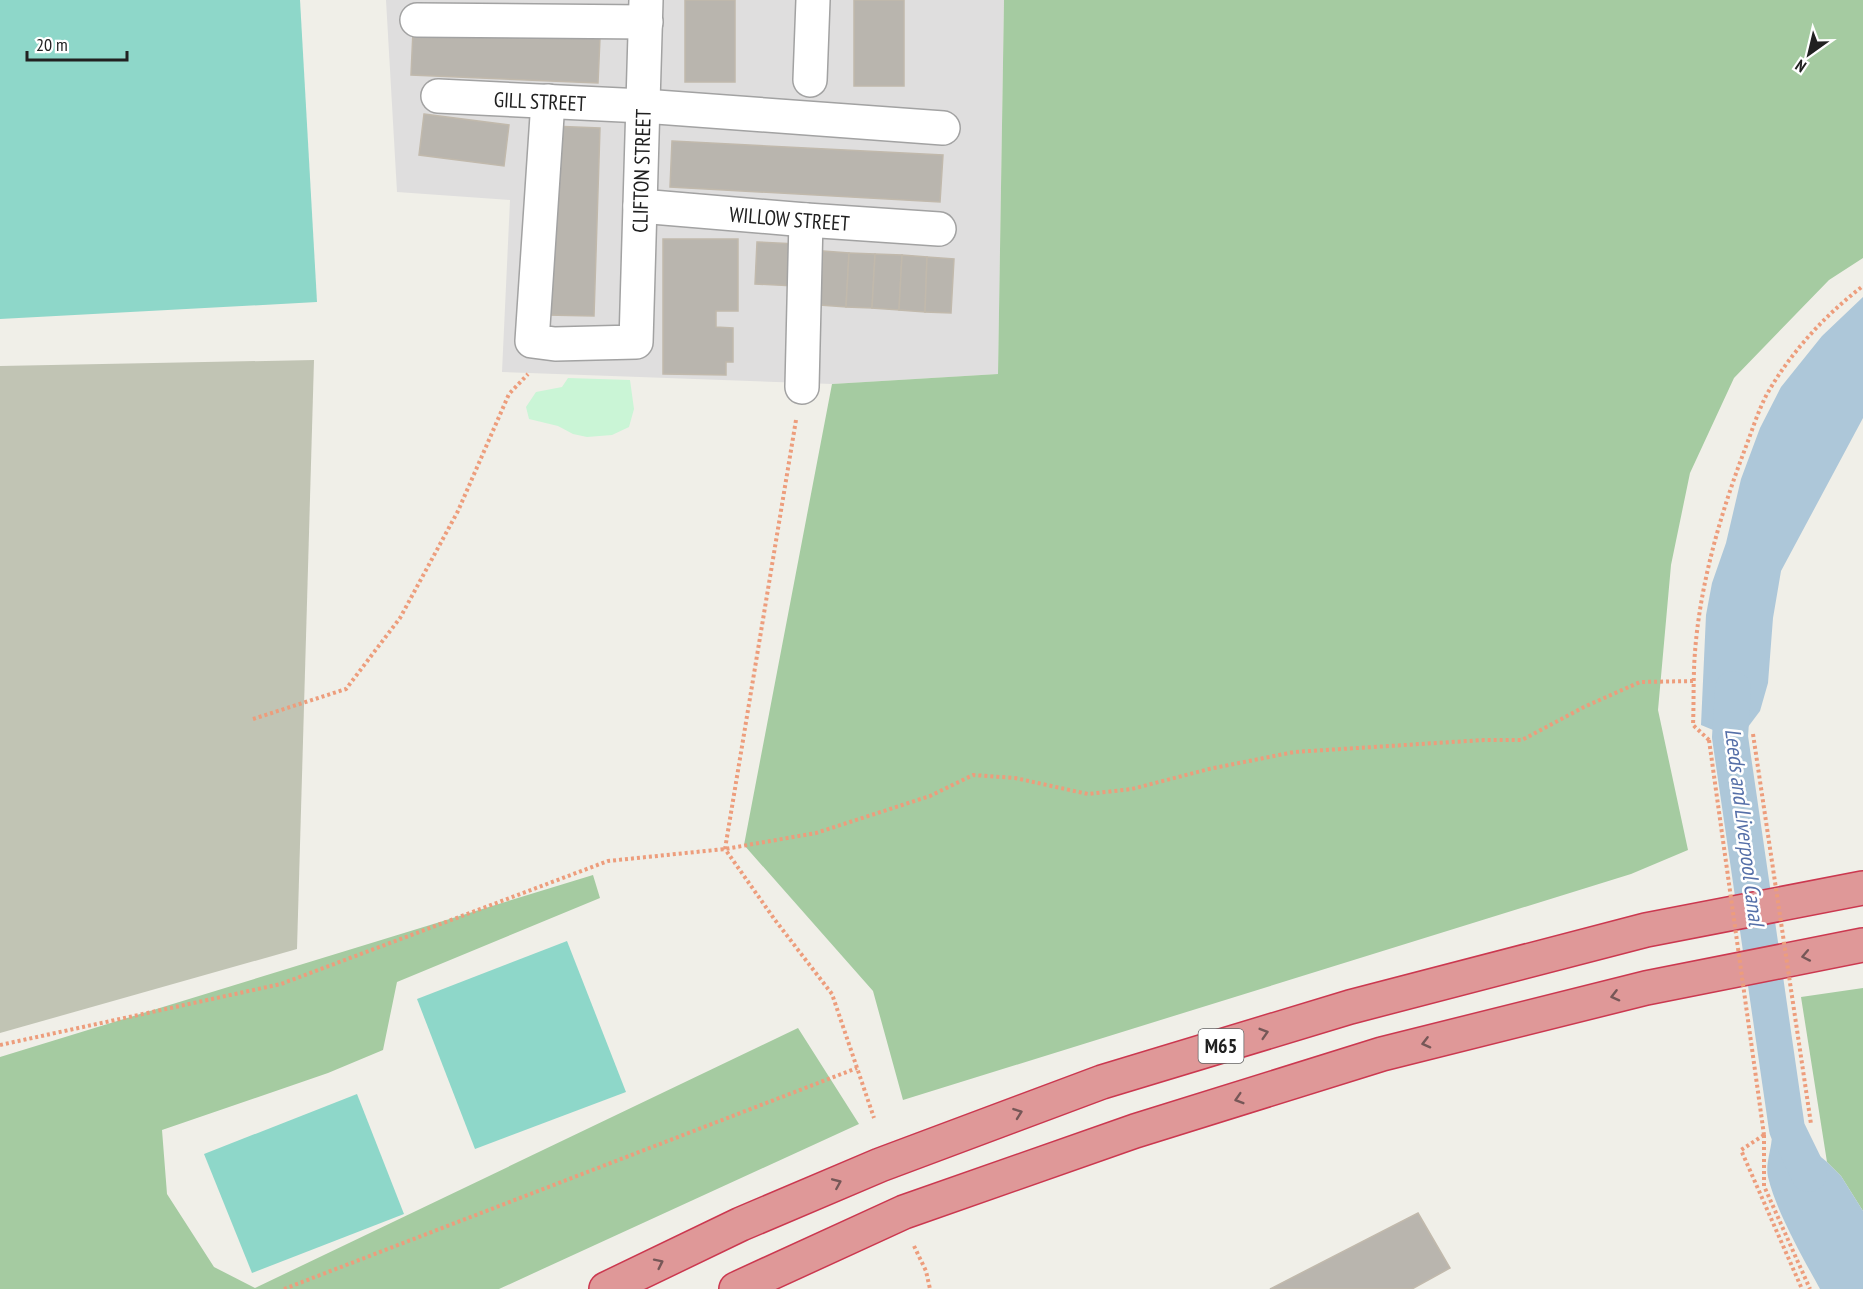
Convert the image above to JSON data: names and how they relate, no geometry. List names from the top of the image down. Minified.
{"streets":{"highway":["M65"],"street":["GILL STREET","CLIFTON STREET","WILLOW STREET"]},"crossings":[["GILL STREET","CLIFTON STREET"],["CLIFTON STREET","WILLOW STREET"]],"water":["Leeds and Liverpool Canal"],"scale_bar":"20 m","north":"bottom left"}
